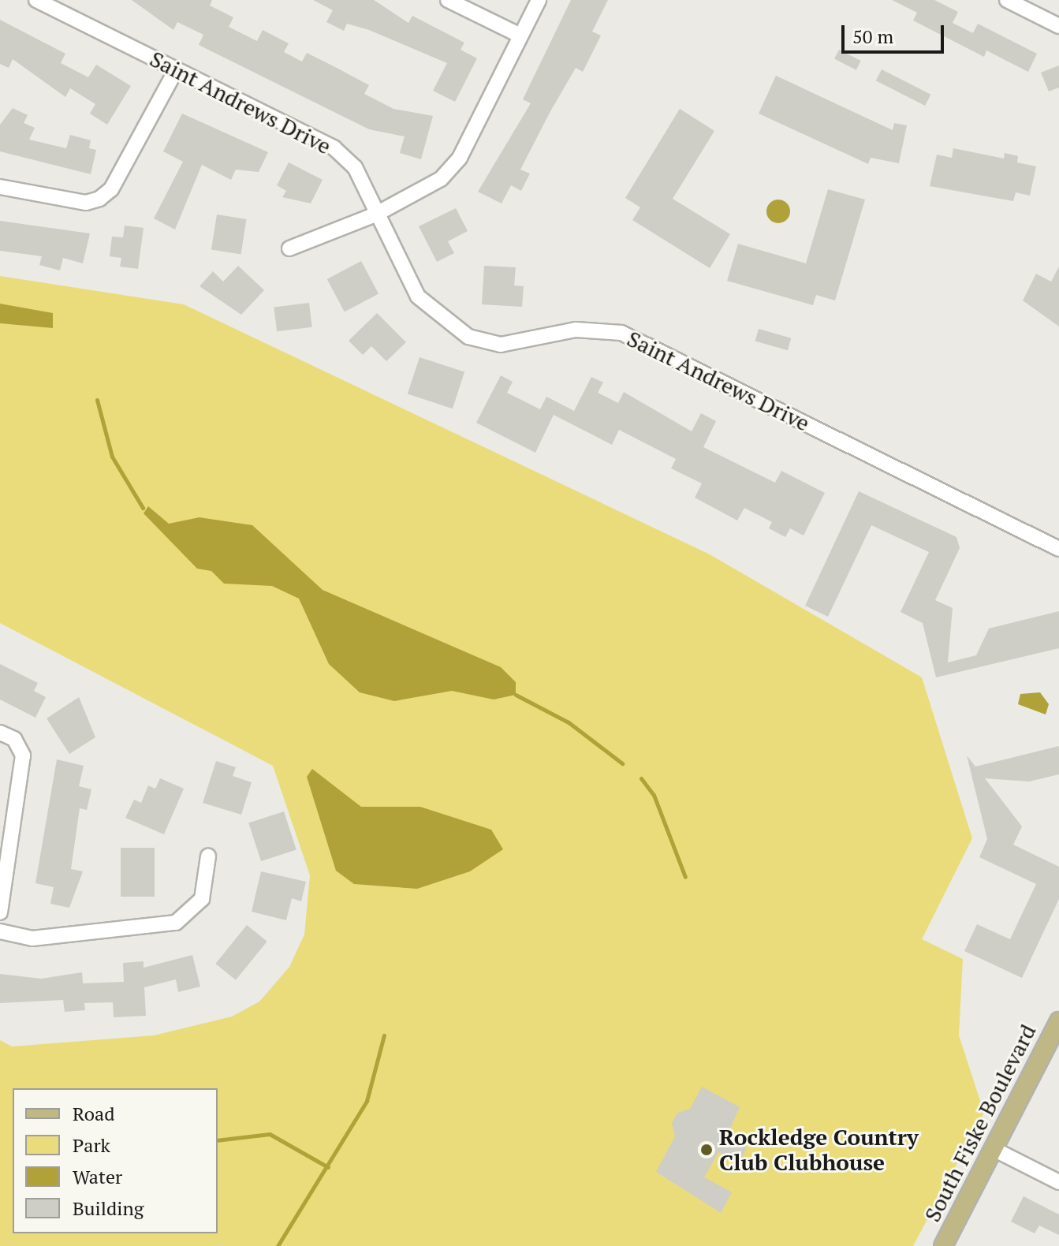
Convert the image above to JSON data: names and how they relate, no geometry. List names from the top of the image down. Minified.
{"streets":{"main road":["South Fiske Boulevard"],"street":["Saint Andrews Drive"]},"places":["Rockledge Country Club Clubhouse"],"legend":["Road","Park","Water","Building"],"scale_bar":"50 m"}
